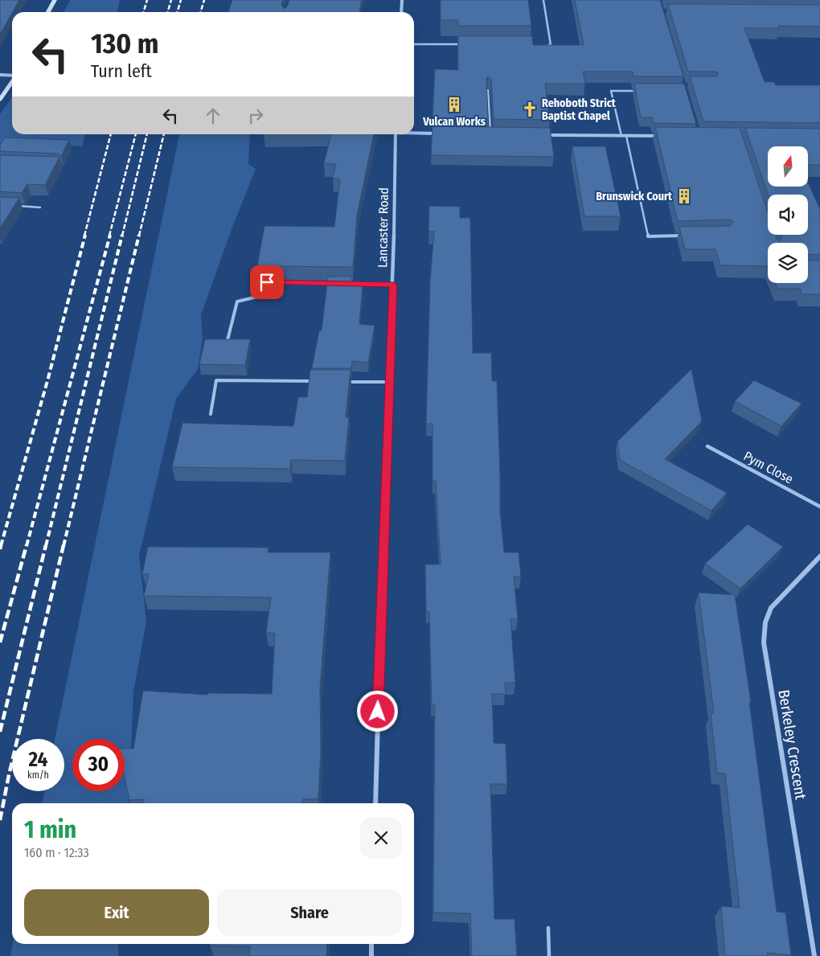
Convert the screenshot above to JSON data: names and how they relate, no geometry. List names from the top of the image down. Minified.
{"streets":{"street":["Lancaster Road","Pym Close","Berkeley Crescent"]},"places":{"building":["Vulcan Works","Brunswick Court"],"church":["Rehoboth Strict Baptist Chapel"]},"north":"top","page":{"turn":["130 m","Turn left"],"speed":"24 km/h","limit":"30","heading":["1 min","160 m · 12:33"],"buttons":["Exit","Share"]}}
